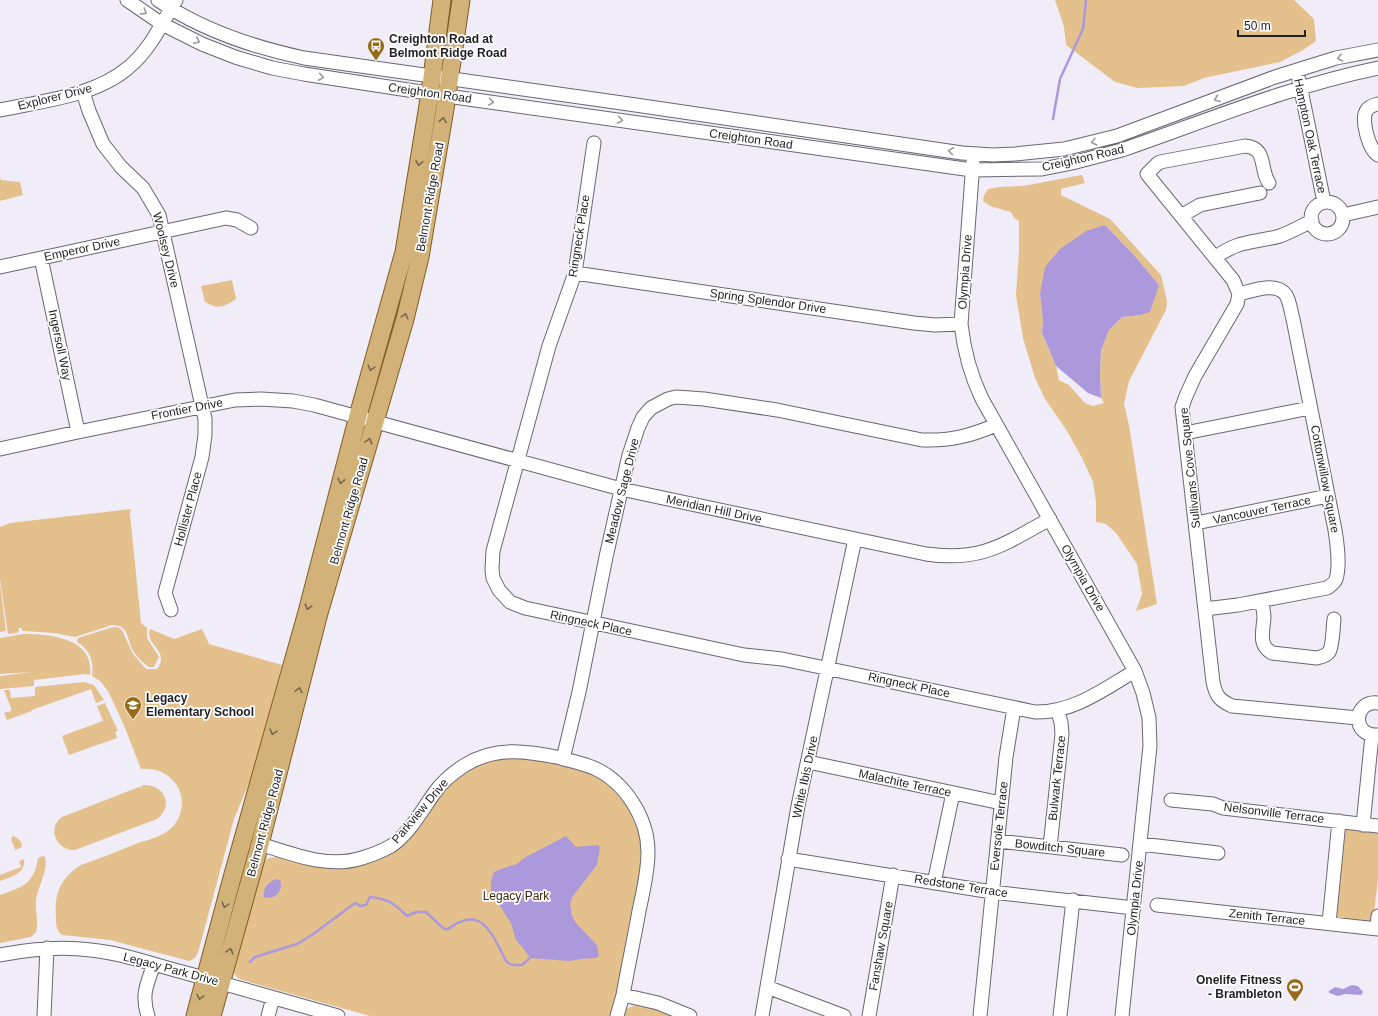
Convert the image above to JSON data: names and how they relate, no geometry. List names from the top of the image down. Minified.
{"streets":{"main road":["Belmont Ridge Road"],"street":["Creighton Road","Explorer Drive","Hampton Oak Terrace","Ringneck Place","Emperor Drive","Woolsey Drive","Olympia Drive","Spring Splendor Drive","Ingersoll Way","Frontier Drive","Sullivans Cove Square","Cottonwillow Square","Meadow Sage Drive","Hollister Place","Meridian Hill Drive","Vancouver Terrace","White Ibis Drive","Bulwark Terrace","Malachite Terrace","Parkview Drive","Nelsonville Terrace","Eversole Terrace","Bowditch Square","Redstone Terrace","Zenith Terrace","Fanshaw Square","Legacy Park Drive"]},"crossings":[["Creighton Road","Explorer Drive"],["Creighton Road","Hampton Oak Terrace"],["Creighton Road","Belmont Ridge Road"],["Creighton Road","Olympia Drive"],["Explorer Drive","Woolsey Drive"],["Belmont Ridge Road","Frontier Drive"],["Belmont Ridge Road","Meridian Hill Drive"],["Belmont Ridge Road","Parkview Drive"],["Belmont Ridge Road","Legacy Park Drive"],["Ringneck Place","Olympia Drive"],["Ringneck Place","Spring Splendor Drive"],["Ringneck Place","Meadow Sage Drive"],["Ringneck Place","Meridian Hill Drive"],["Ringneck Place","White Ibis Drive"],["Ringneck Place","Bulwark Terrace"],["Ringneck Place","Eversole Terrace"],["Emperor Drive","Woolsey Drive"],["Emperor Drive","Ingersoll Way"],["Woolsey Drive","Frontier Drive"],["Woolsey Drive","Hollister Place"],["Olympia Drive","Spring Splendor Drive"],["Olympia Drive","Meadow Sage Drive"],["Olympia Drive","Meridian Hill Drive"],["Olympia Drive","Redstone Terrace"],["Ingersoll Way","Frontier Drive"],["Frontier Drive","Hollister Place"],["Frontier Drive","Meridian Hill Drive"],["Sullivans Cove Square","Cottonwillow Square"],["Sullivans Cove Square","Vancouver Terrace"],["Cottonwillow Square","Vancouver Terrace"],["Meadow Sage Drive","Meridian Hill Drive"],["Meadow Sage Drive","Parkview Drive"],["Meridian Hill Drive","White Ibis Drive"],["White Ibis Drive","Malachite Terrace"],["White Ibis Drive","Redstone Terrace"],["Bulwark Terrace","Bowditch Square"],["Malachite Terrace","Eversole Terrace"],["Eversole Terrace","Bowditch Square"],["Eversole Terrace","Redstone Terrace"],["Redstone Terrace","Fanshaw Square"]],"parks":["Legacy Park"],"places":{"bus stop":["Creighton Road at Belmont Ridge Road"],"school or university":["Legacy Elementary School"],"sports":["Onelife Fitness - Brambleton"]},"scale_bar":"50 m"}
